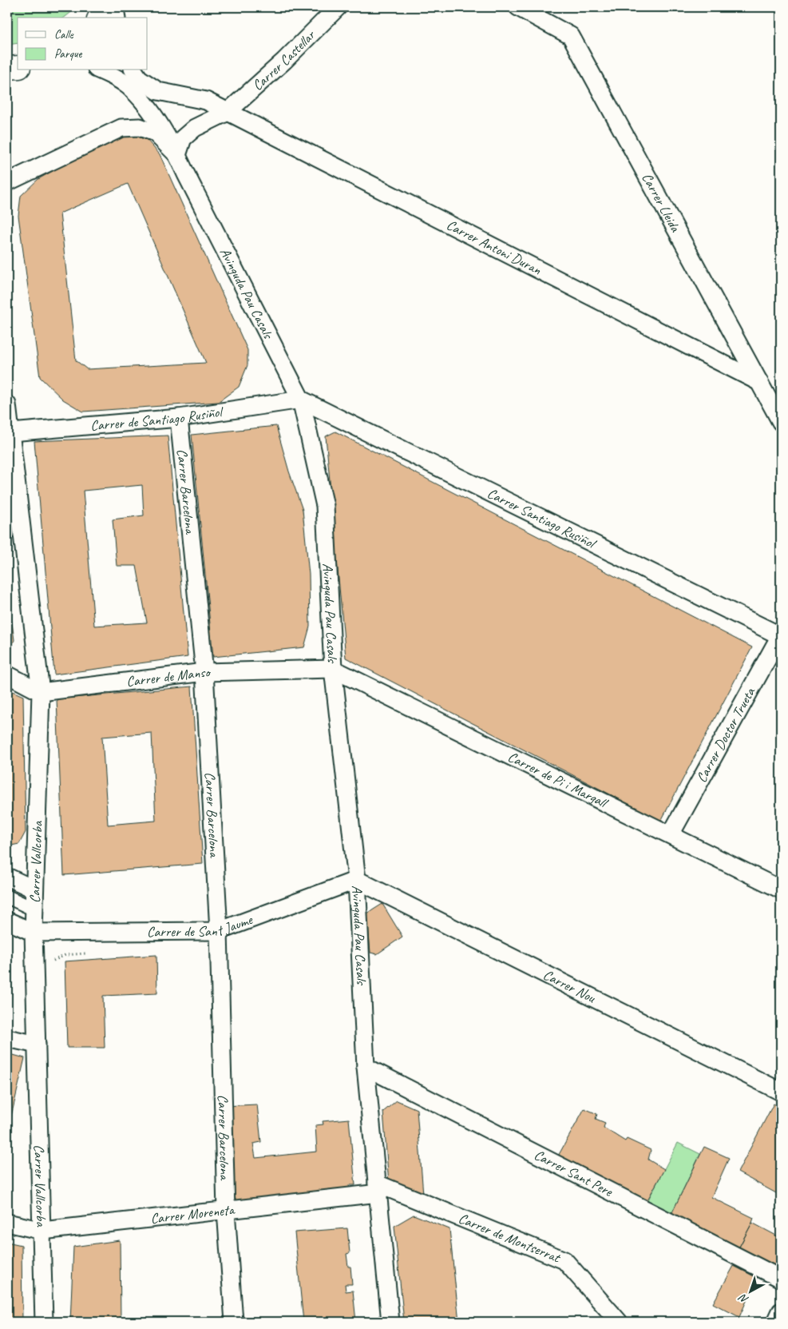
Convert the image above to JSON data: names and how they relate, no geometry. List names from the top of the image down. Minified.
{"streets":{"street":["Carrer Castellar","Carrer Lleida","Carrer Antoni Duran","Avinguda Pau Casals","Carrer de Santiago Rusiñol","Carrer Barcelona","Carrer Santiago Rusiñol","Carrer de Manso","Carrer Doctor Trueta","Carrer de Pi i Margall","Carrer Vallcorba","Carrer de Sant Jaume","Carrer Nou","Carrer Sant Pere","Carrer Moreneta","Carrer de Montserrat"]},"crossings":[["Carrer Castellar","Carrer Antoni Duran"],["Carrer Castellar","Avinguda Pau Casals"],["Carrer Lleida","Carrer Antoni Duran"],["Avinguda Pau Casals","Carrer de Santiago Rusiñol"],["Avinguda Pau Casals","Carrer Santiago Rusiñol"],["Avinguda Pau Casals","Carrer de Manso"],["Avinguda Pau Casals","Carrer de Pi i Margall"],["Avinguda Pau Casals","Carrer de Sant Jaume"],["Avinguda Pau Casals","Carrer Nou"],["Avinguda Pau Casals","Carrer Sant Pere"],["Avinguda Pau Casals","Carrer Moreneta"],["Avinguda Pau Casals","Carrer de Montserrat"],["Carrer de Santiago Rusiñol","Carrer Barcelona"],["Carrer de Santiago Rusiñol","Carrer Santiago Rusiñol"],["Carrer de Santiago Rusiñol","Carrer Vallcorba"],["Carrer Barcelona","Carrer de Manso"],["Carrer Barcelona","Carrer de Sant Jaume"],["Carrer Barcelona","Carrer Moreneta"],["Carrer Santiago Rusiñol","Carrer Doctor Trueta"],["Carrer de Manso","Carrer de Pi i Margall"],["Carrer de Manso","Carrer Vallcorba"],["Carrer Doctor Trueta","Carrer de Pi i Margall"],["Carrer Vallcorba","Carrer de Sant Jaume"],["Carrer Vallcorba","Carrer Moreneta"],["Carrer de Sant Jaume","Carrer Nou"],["Carrer Moreneta","Carrer de Montserrat"]],"legend":["Calle","Parque"],"north":"bottom left"}
